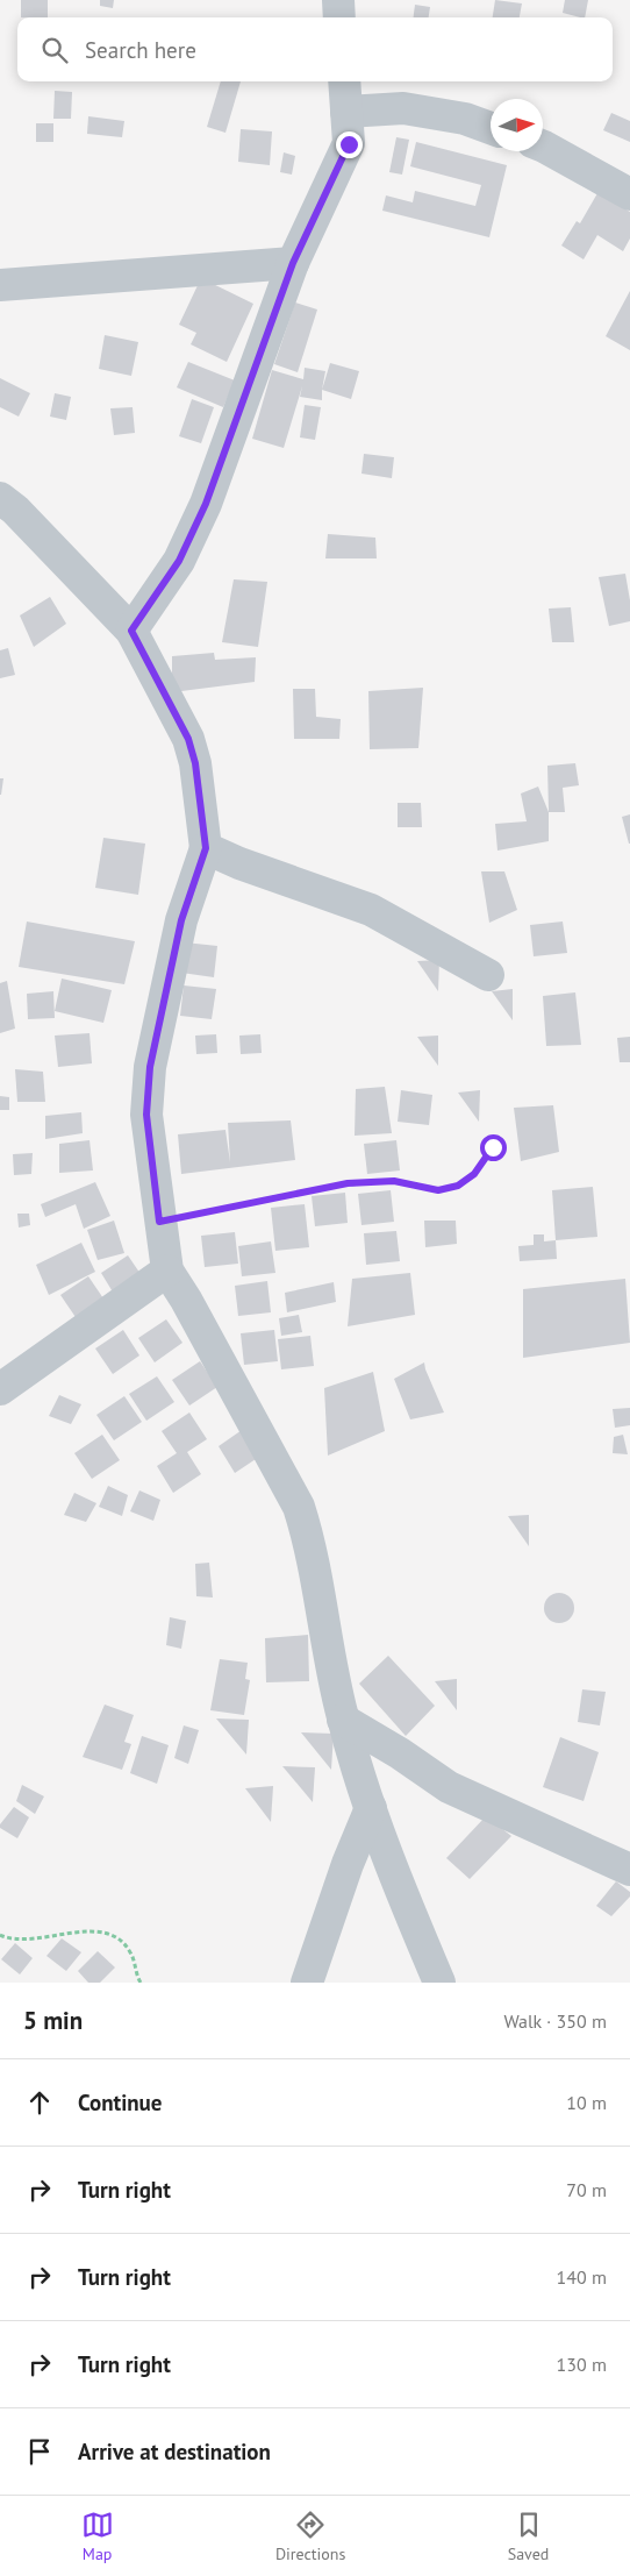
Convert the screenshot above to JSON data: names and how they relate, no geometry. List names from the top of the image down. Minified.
{"north":"right","page":{"search":"Search here","heading":["5 min","Walk · 350 m"],"list":[["Continue","10 m"],["Turn right","70 m"],["Turn right","140 m"],["Turn right","130 m"],"Arrive at destination"],"nav":["Map","Directions","Saved"]}}
